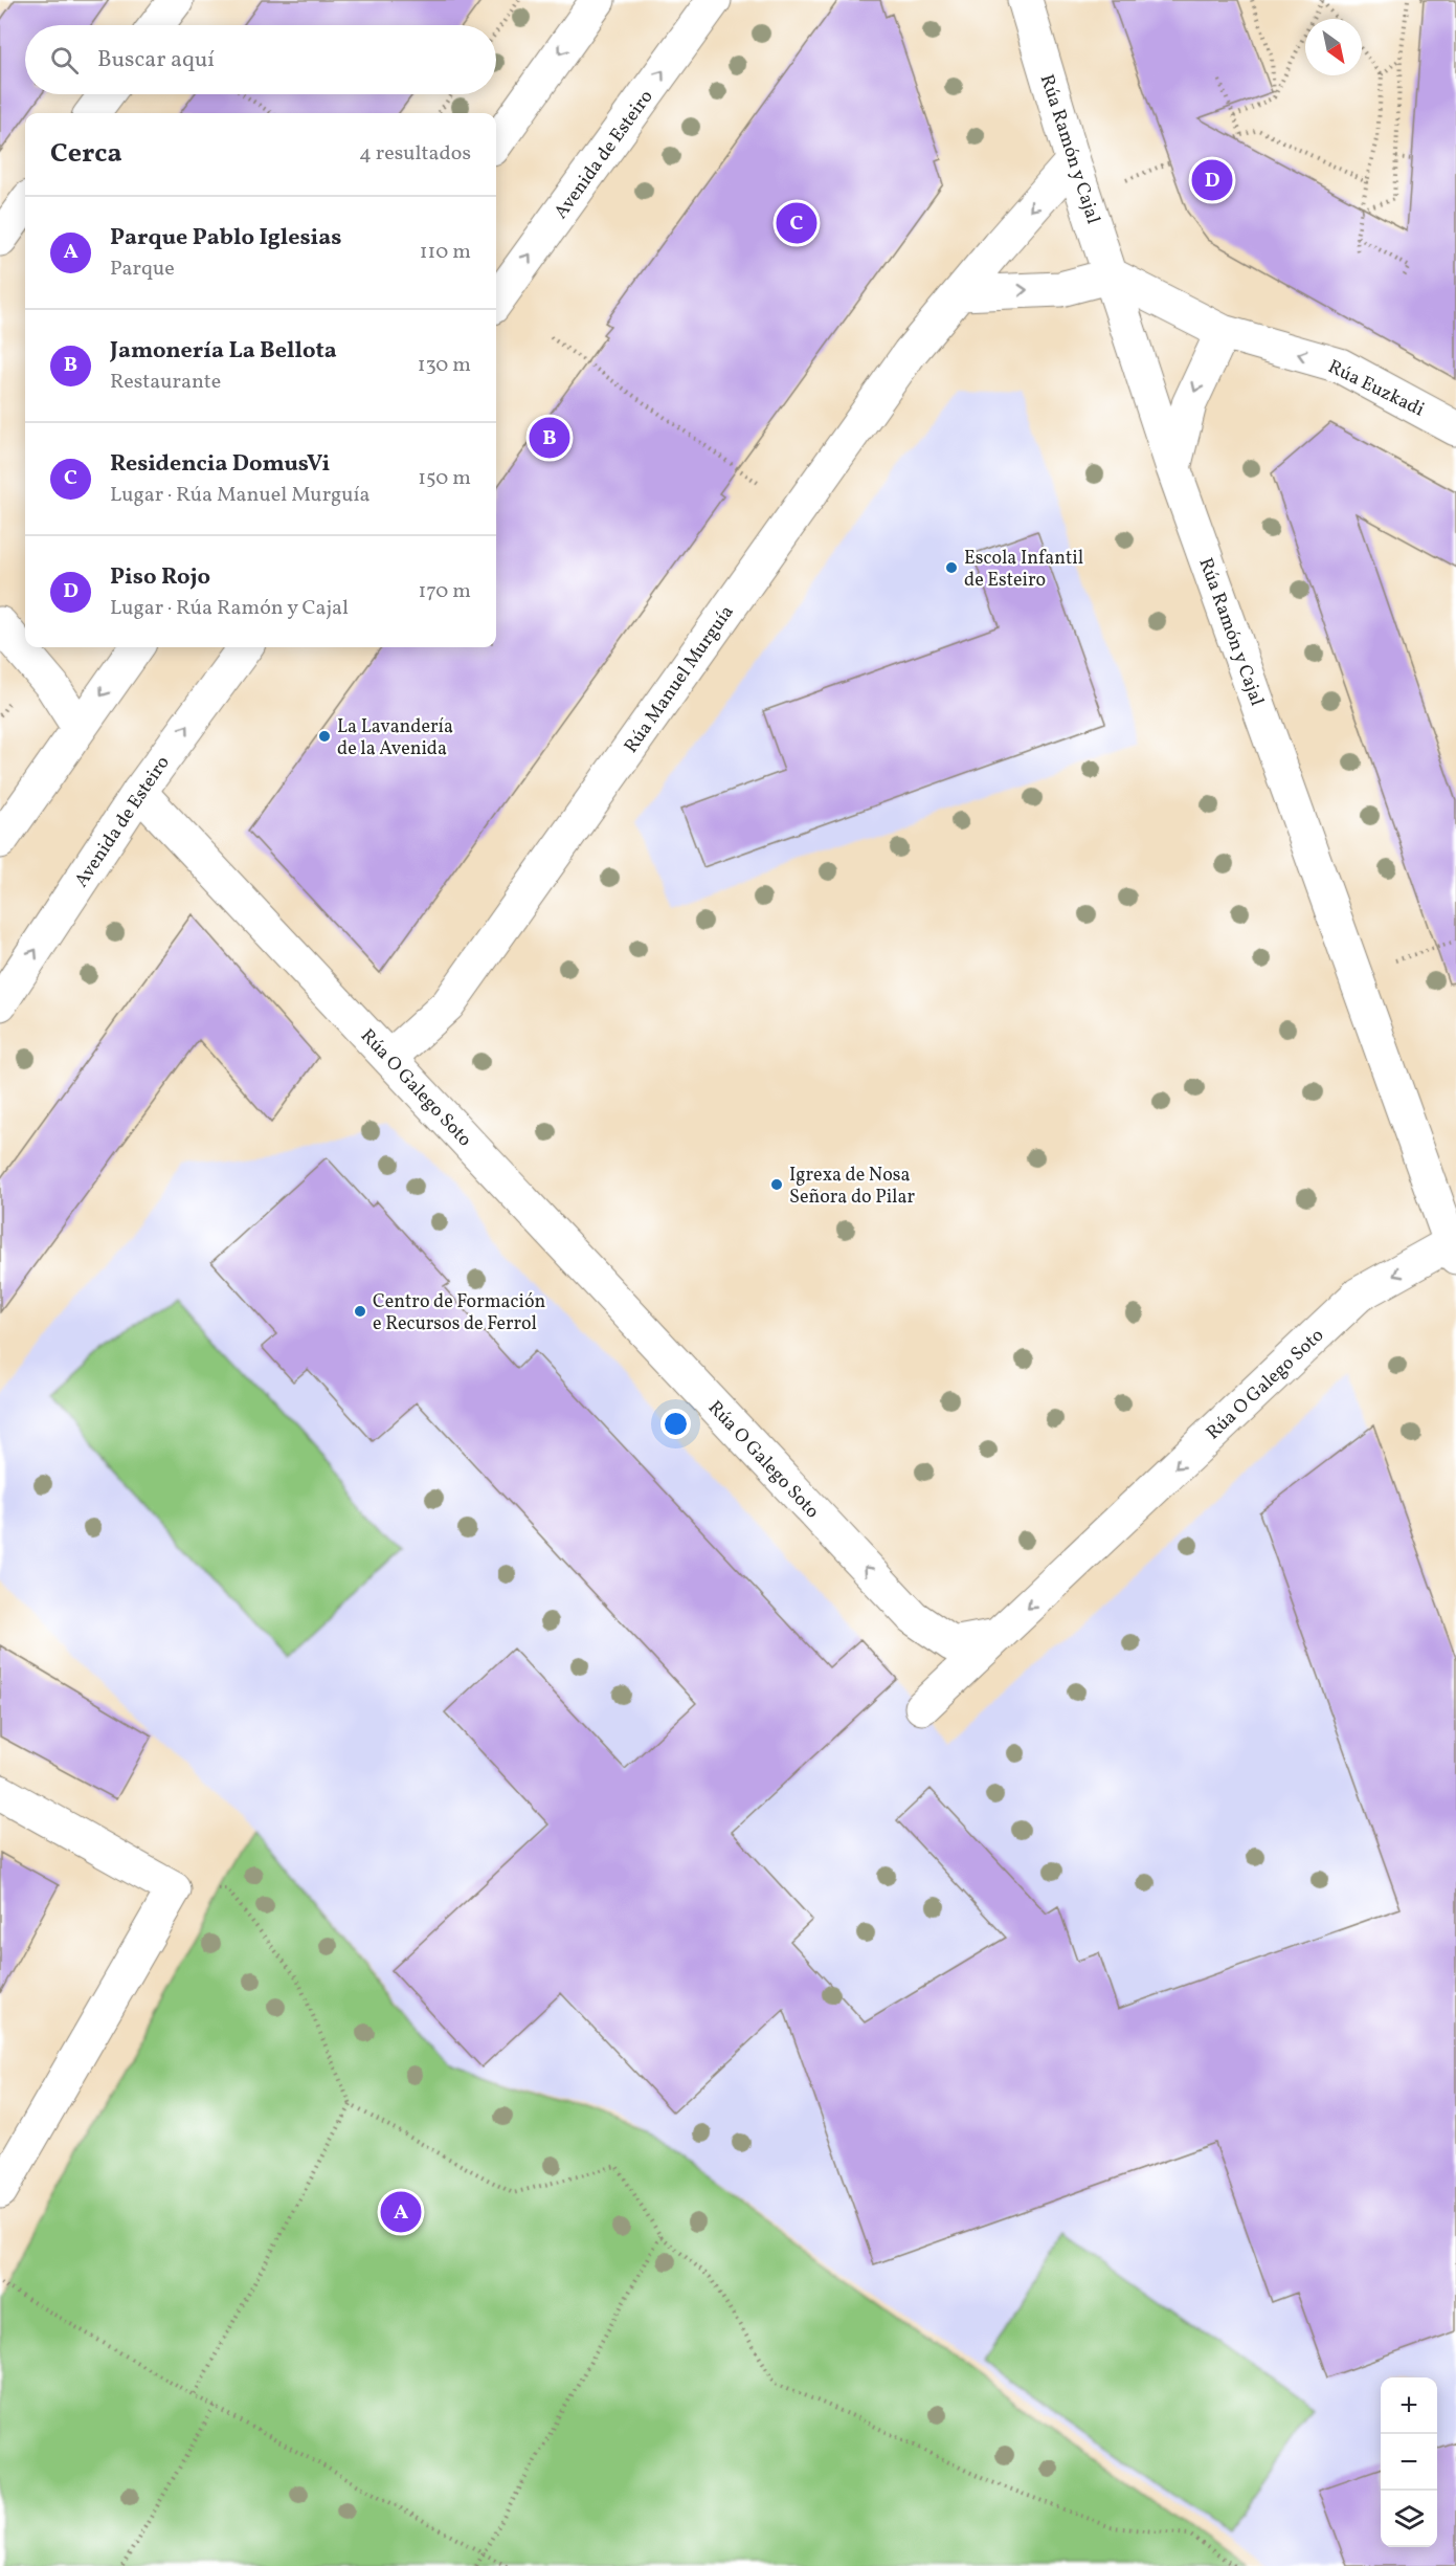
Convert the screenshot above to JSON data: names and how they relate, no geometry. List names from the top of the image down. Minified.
{"streets":{"street":["Rúa Ramón y Cajal","Avenida de Esteiro","Rúa Euzkadi","Rúa Manuel Murguía","Rúa O Galego Soto"]},"crossings":[["Rúa Ramón y Cajal","Rúa Euzkadi"],["Rúa Ramón y Cajal","Rúa Manuel Murguía"],["Rúa Ramón y Cajal","Rúa O Galego Soto"],["Avenida de Esteiro","Rúa O Galego Soto"],["Rúa Manuel Murguía","Rúa O Galego Soto"]],"one_way":["Rúa Euzkadi"],"places":["Escola Infantil de Esteiro","La Lavandería de la Avenida","Igrexa de Nosa Señora do Pilar","Centro de Formación e Recursos de Ferrol"],"north":"bottom right","page":{"search":"Buscar aquí","heading":["Cerca","4 resultados"],"pins":["D","C","B","A"],"list":[{"mark":"A","name":"Parque Pablo Iglesias","note":"Parque","value":"110 m"},{"mark":"B","name":"Jamonería La Bellota","note":"Restaurante","value":"130 m"},{"mark":"C","name":"Residencia DomusVi","note":"Lugar · Rúa Manuel Murguía","value":"150 m"},{"mark":"D","name":"Piso Rojo","note":"Lugar · Rúa Ramón y Cajal","value":"170 m"}],"map_buttons":["+","−"]}}
